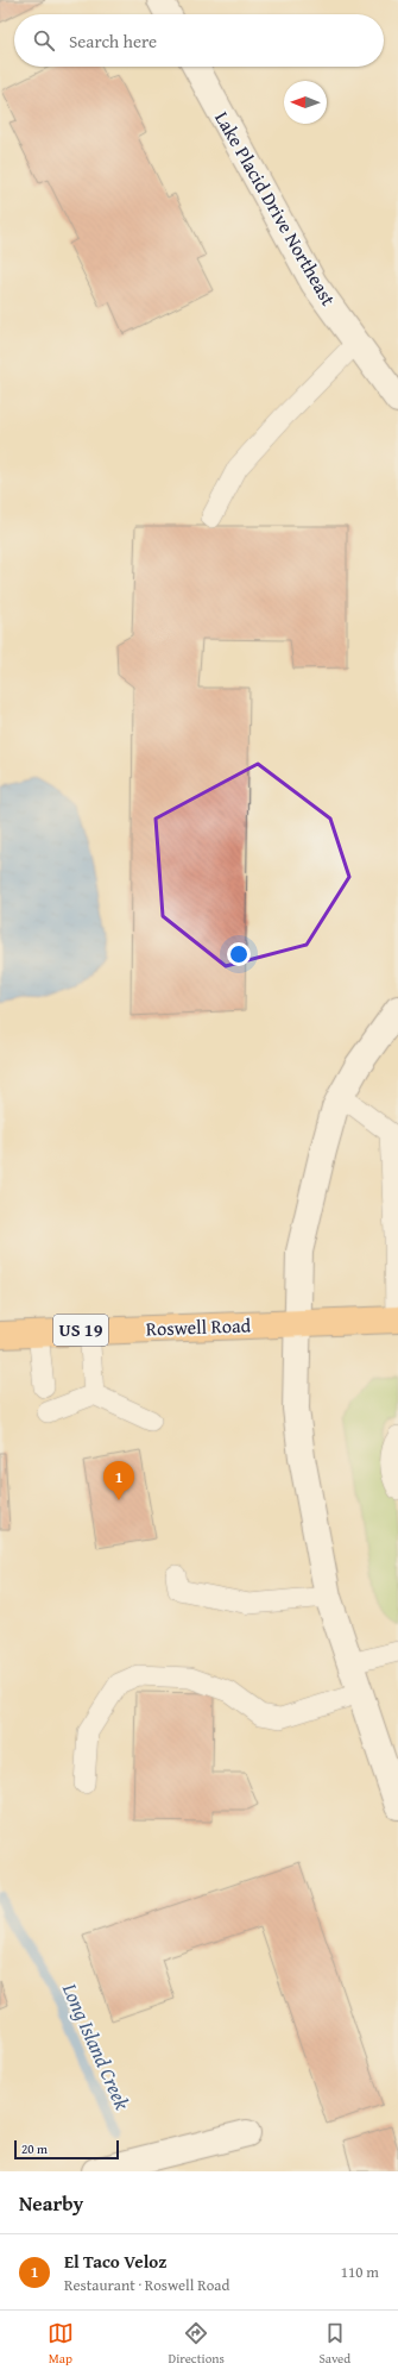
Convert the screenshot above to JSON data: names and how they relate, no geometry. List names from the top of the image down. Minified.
{"streets":{"main road":["Roswell Road","US 19"],"street":["Lake Placid Drive Northeast"]},"water":["Long Island Creek"],"scale_bar":"20 m","north":"left","page":{"search":"Search here","pins":"1","scale":"20 m","heading":"Nearby","list":[{"mark":"1","name":"El Taco Veloz","note":"Restaurant · Roswell Road","value":"110 m"}],"nav":["Map","Directions","Saved"]}}
